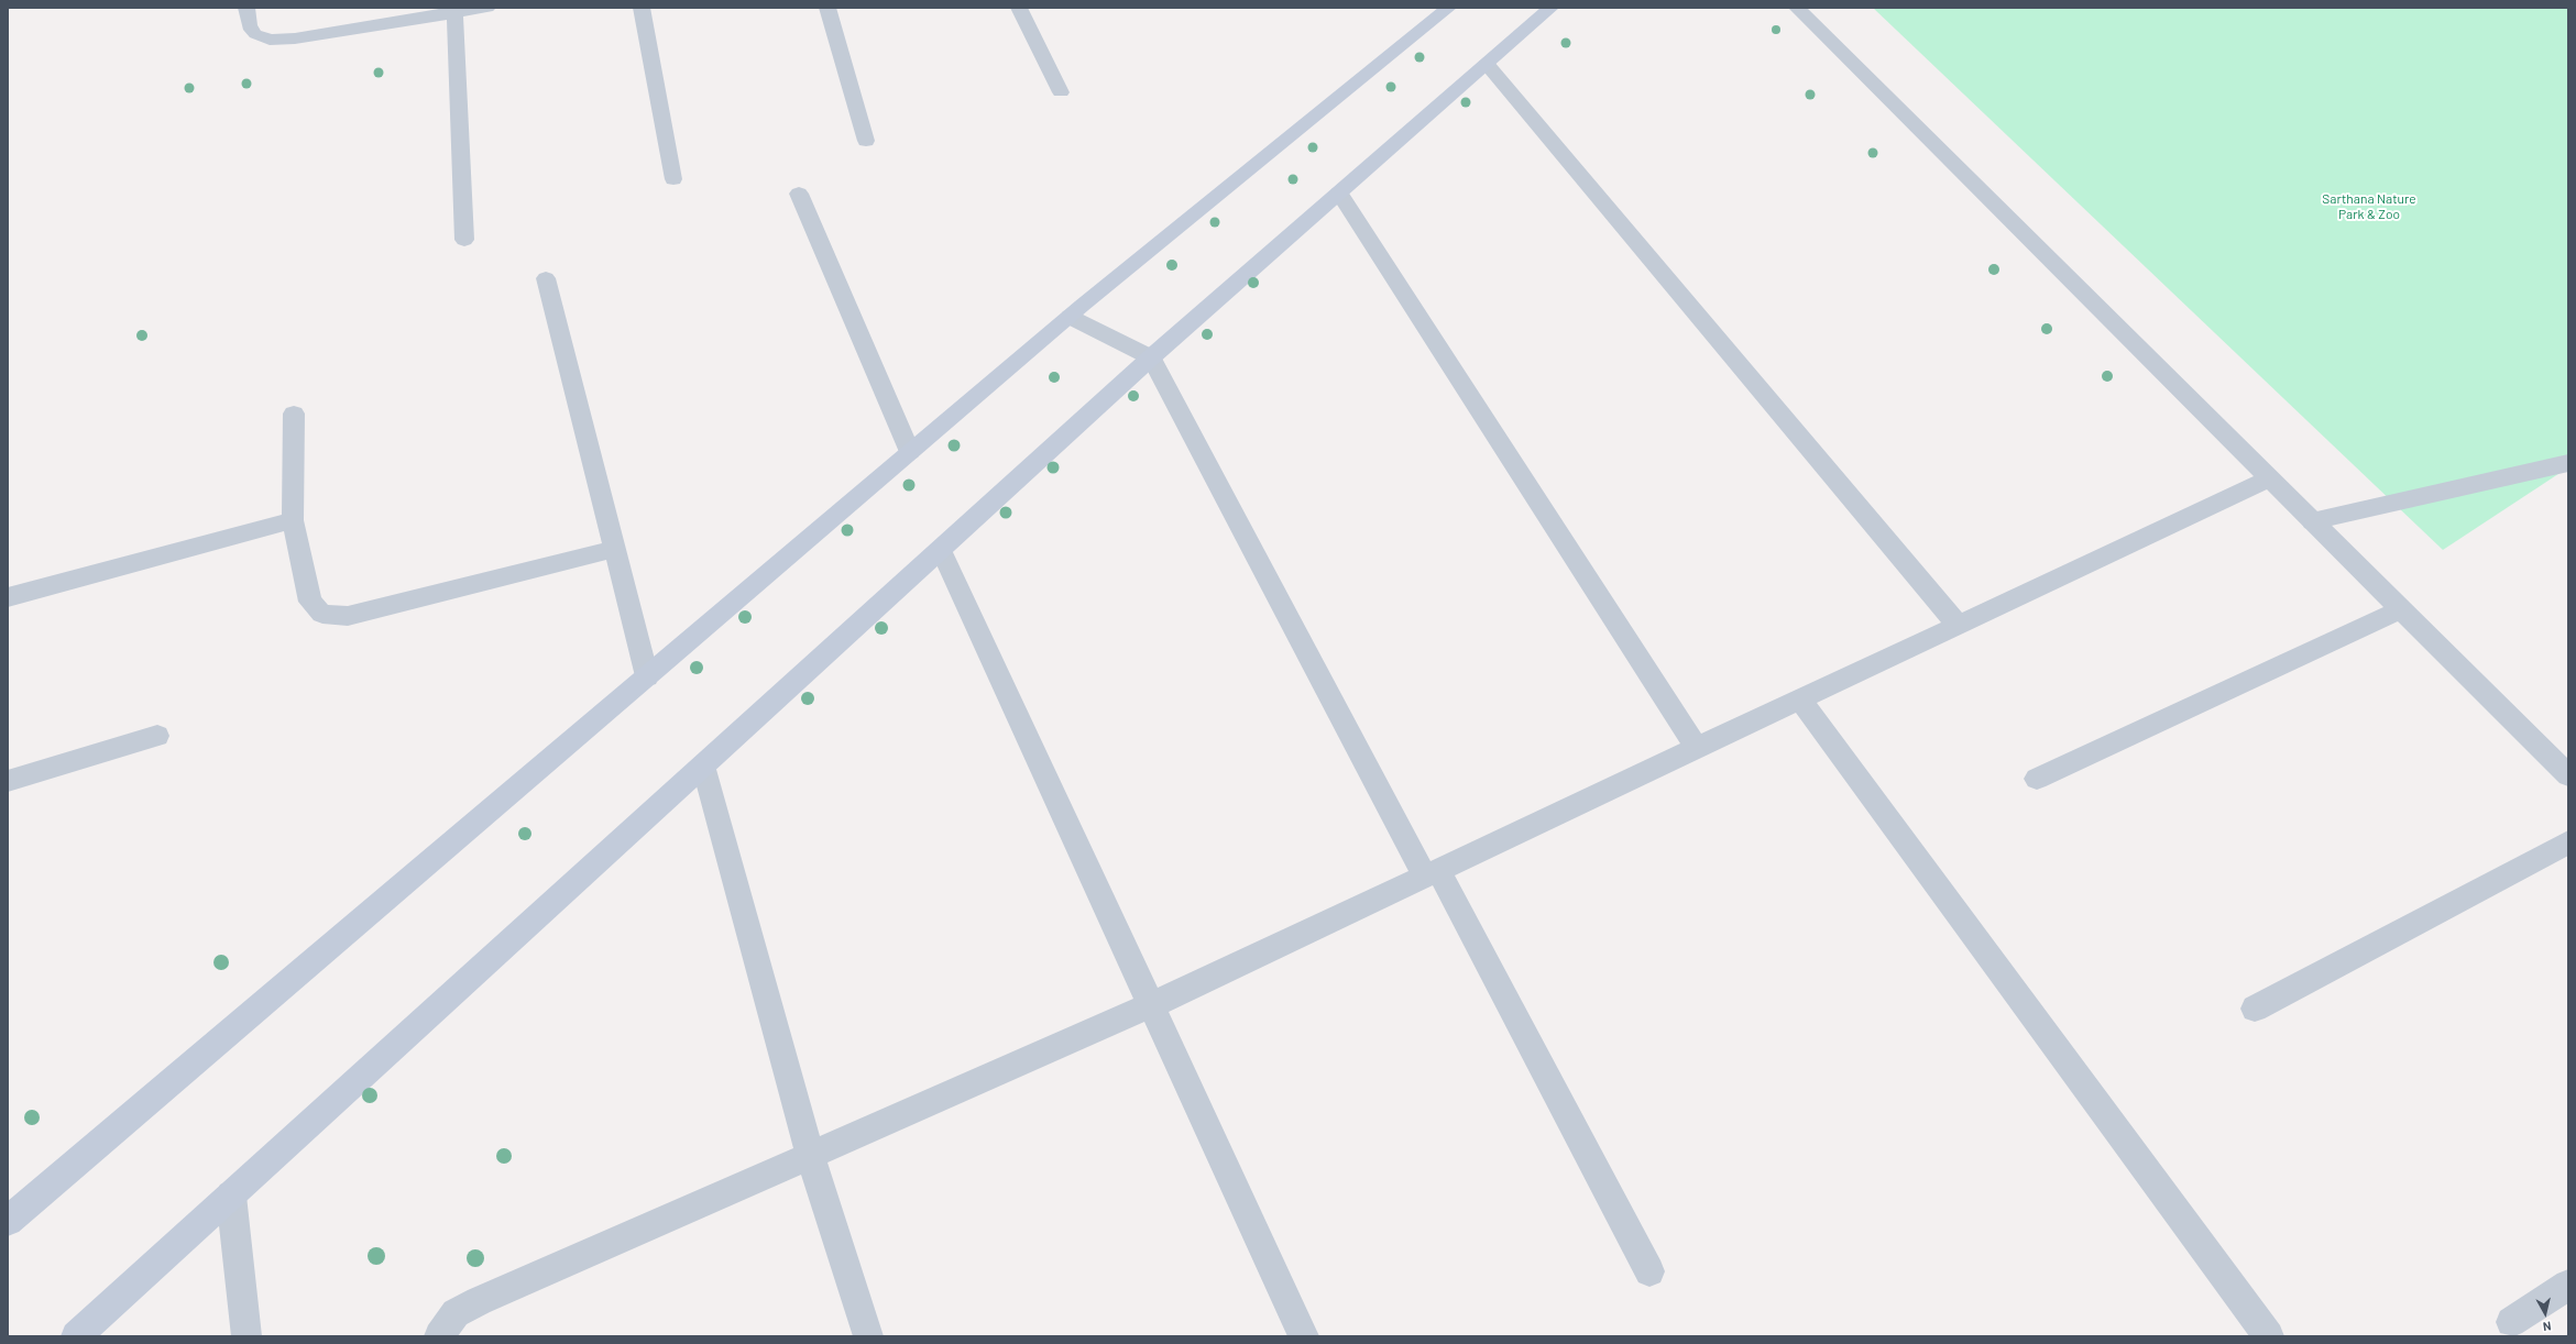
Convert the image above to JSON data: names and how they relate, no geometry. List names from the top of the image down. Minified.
{"parks":["Sarthana Nature Park & Zoo"],"north":"bottom"}
